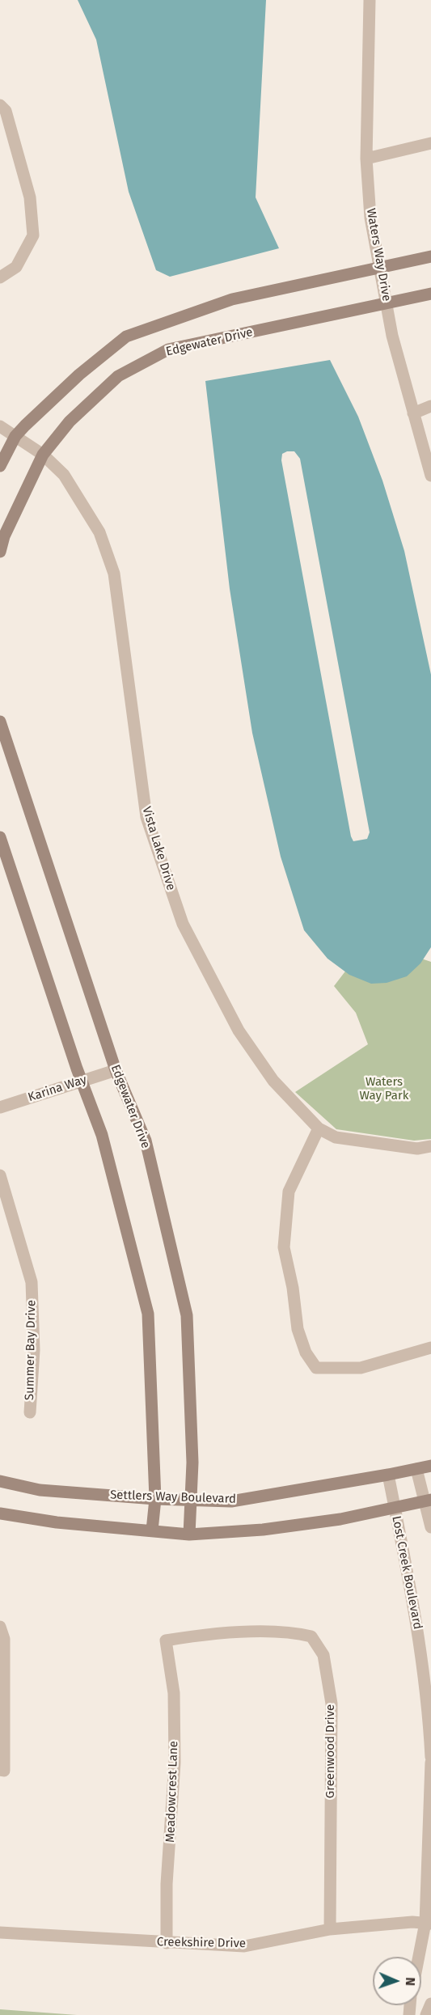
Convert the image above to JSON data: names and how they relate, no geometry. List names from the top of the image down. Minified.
{"streets":{"street":["Waters Way Drive","Edgewater Drive","Vista Lake Drive","Karina Way","Summer Bay Drive","Settlers Way Boulevard","Lost Creek Boulevard","Greenwood Drive","Meadowcrest Lane","Creekshire Drive"]},"crossings":[["Waters Way Drive","Edgewater Drive"],["Edgewater Drive","Vista Lake Drive"],["Edgewater Drive","Karina Way"],["Edgewater Drive","Settlers Way Boulevard"],["Settlers Way Boulevard","Lost Creek Boulevard"],["Greenwood Drive","Meadowcrest Lane"],["Greenwood Drive","Creekshire Drive"],["Meadowcrest Lane","Creekshire Drive"]],"parks":["Waters Way Park"],"north":"right"}
